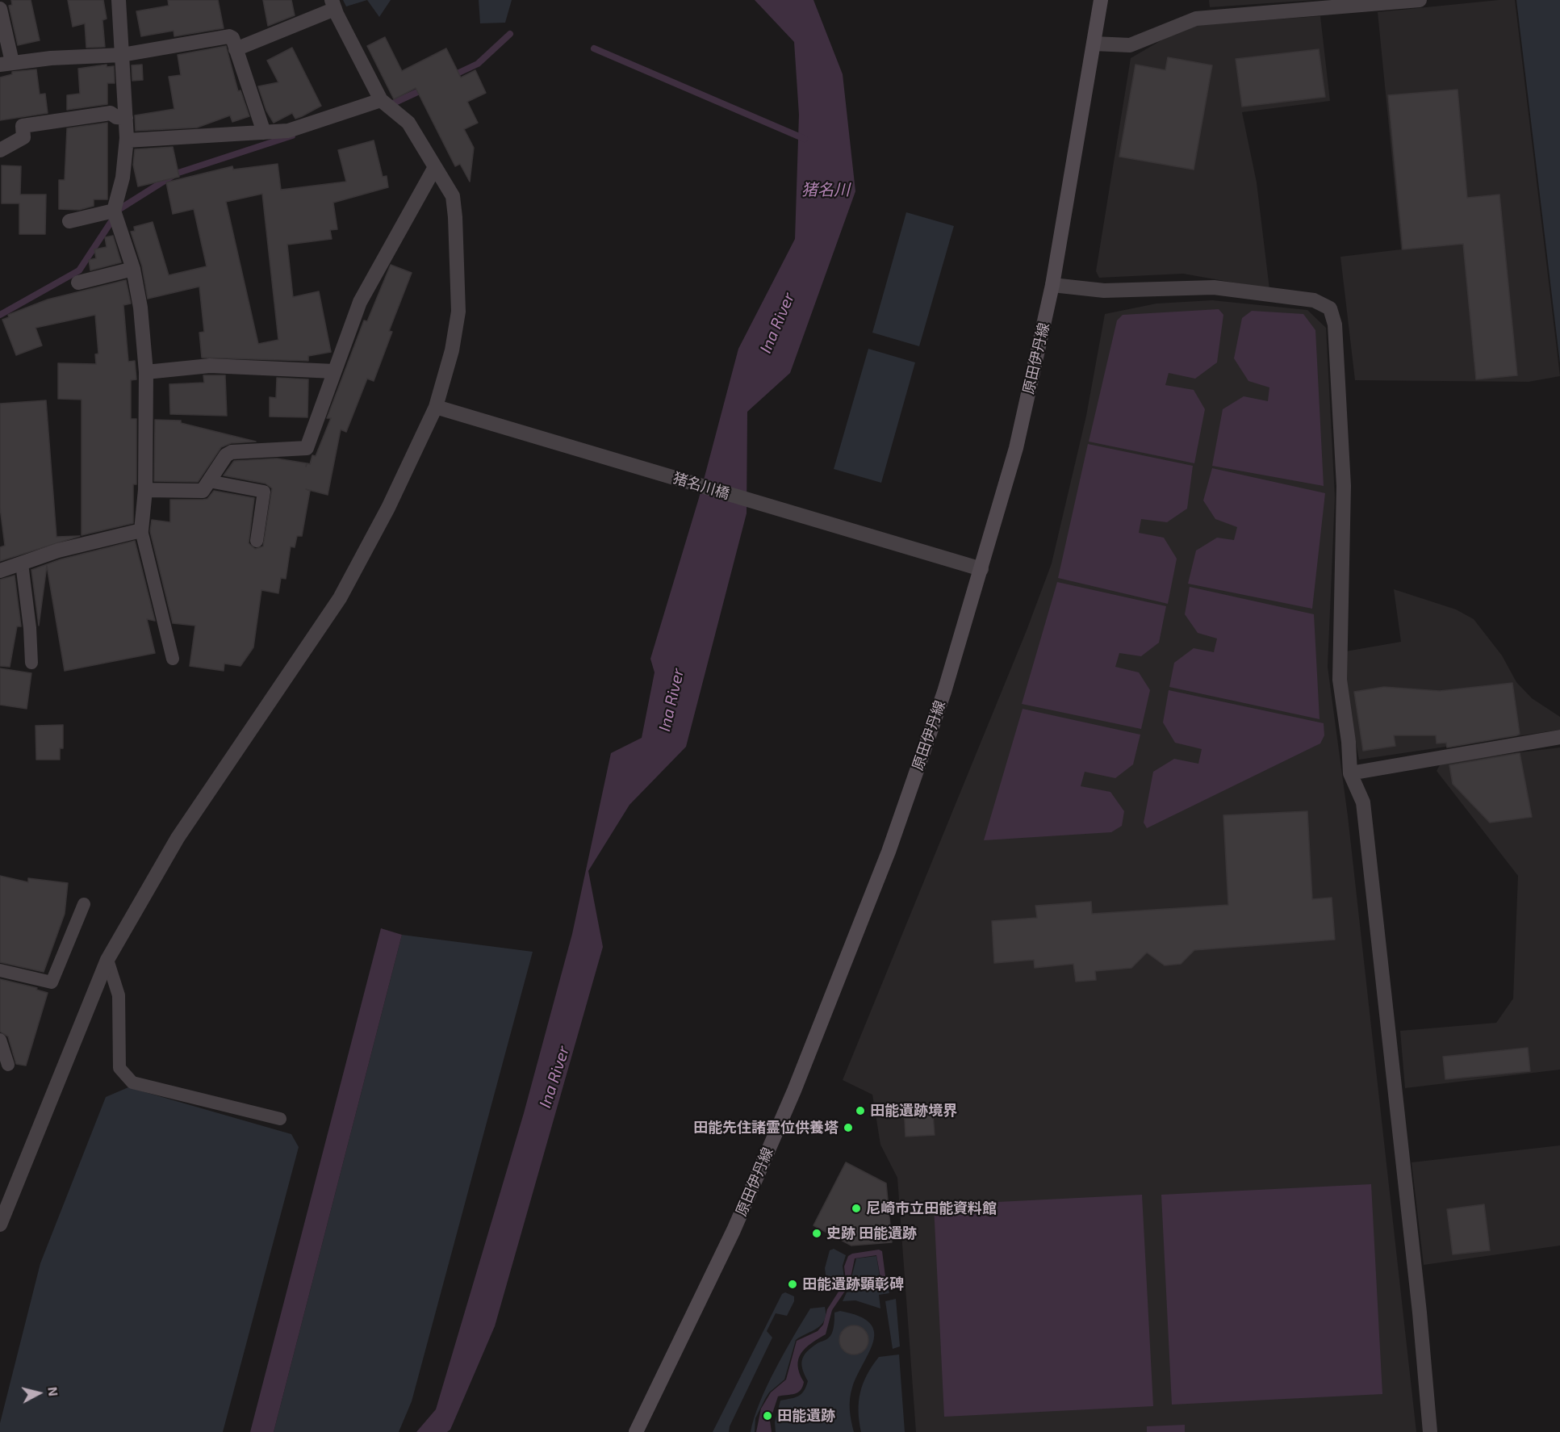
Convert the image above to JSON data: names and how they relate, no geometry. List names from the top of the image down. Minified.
{"streets":{"street":["原田伊丹線","猪名川橋"]},"crossings":[["原田伊丹線","猪名川橋"]],"water":["猪名川","Ina River"],"places":["田能遺跡境界","田能先住諸霊位供養塔","尼崎市立田能資料館","史跡 田能遺跡","田能遺跡顕彰碑","田能遺跡"],"north":"right"}
